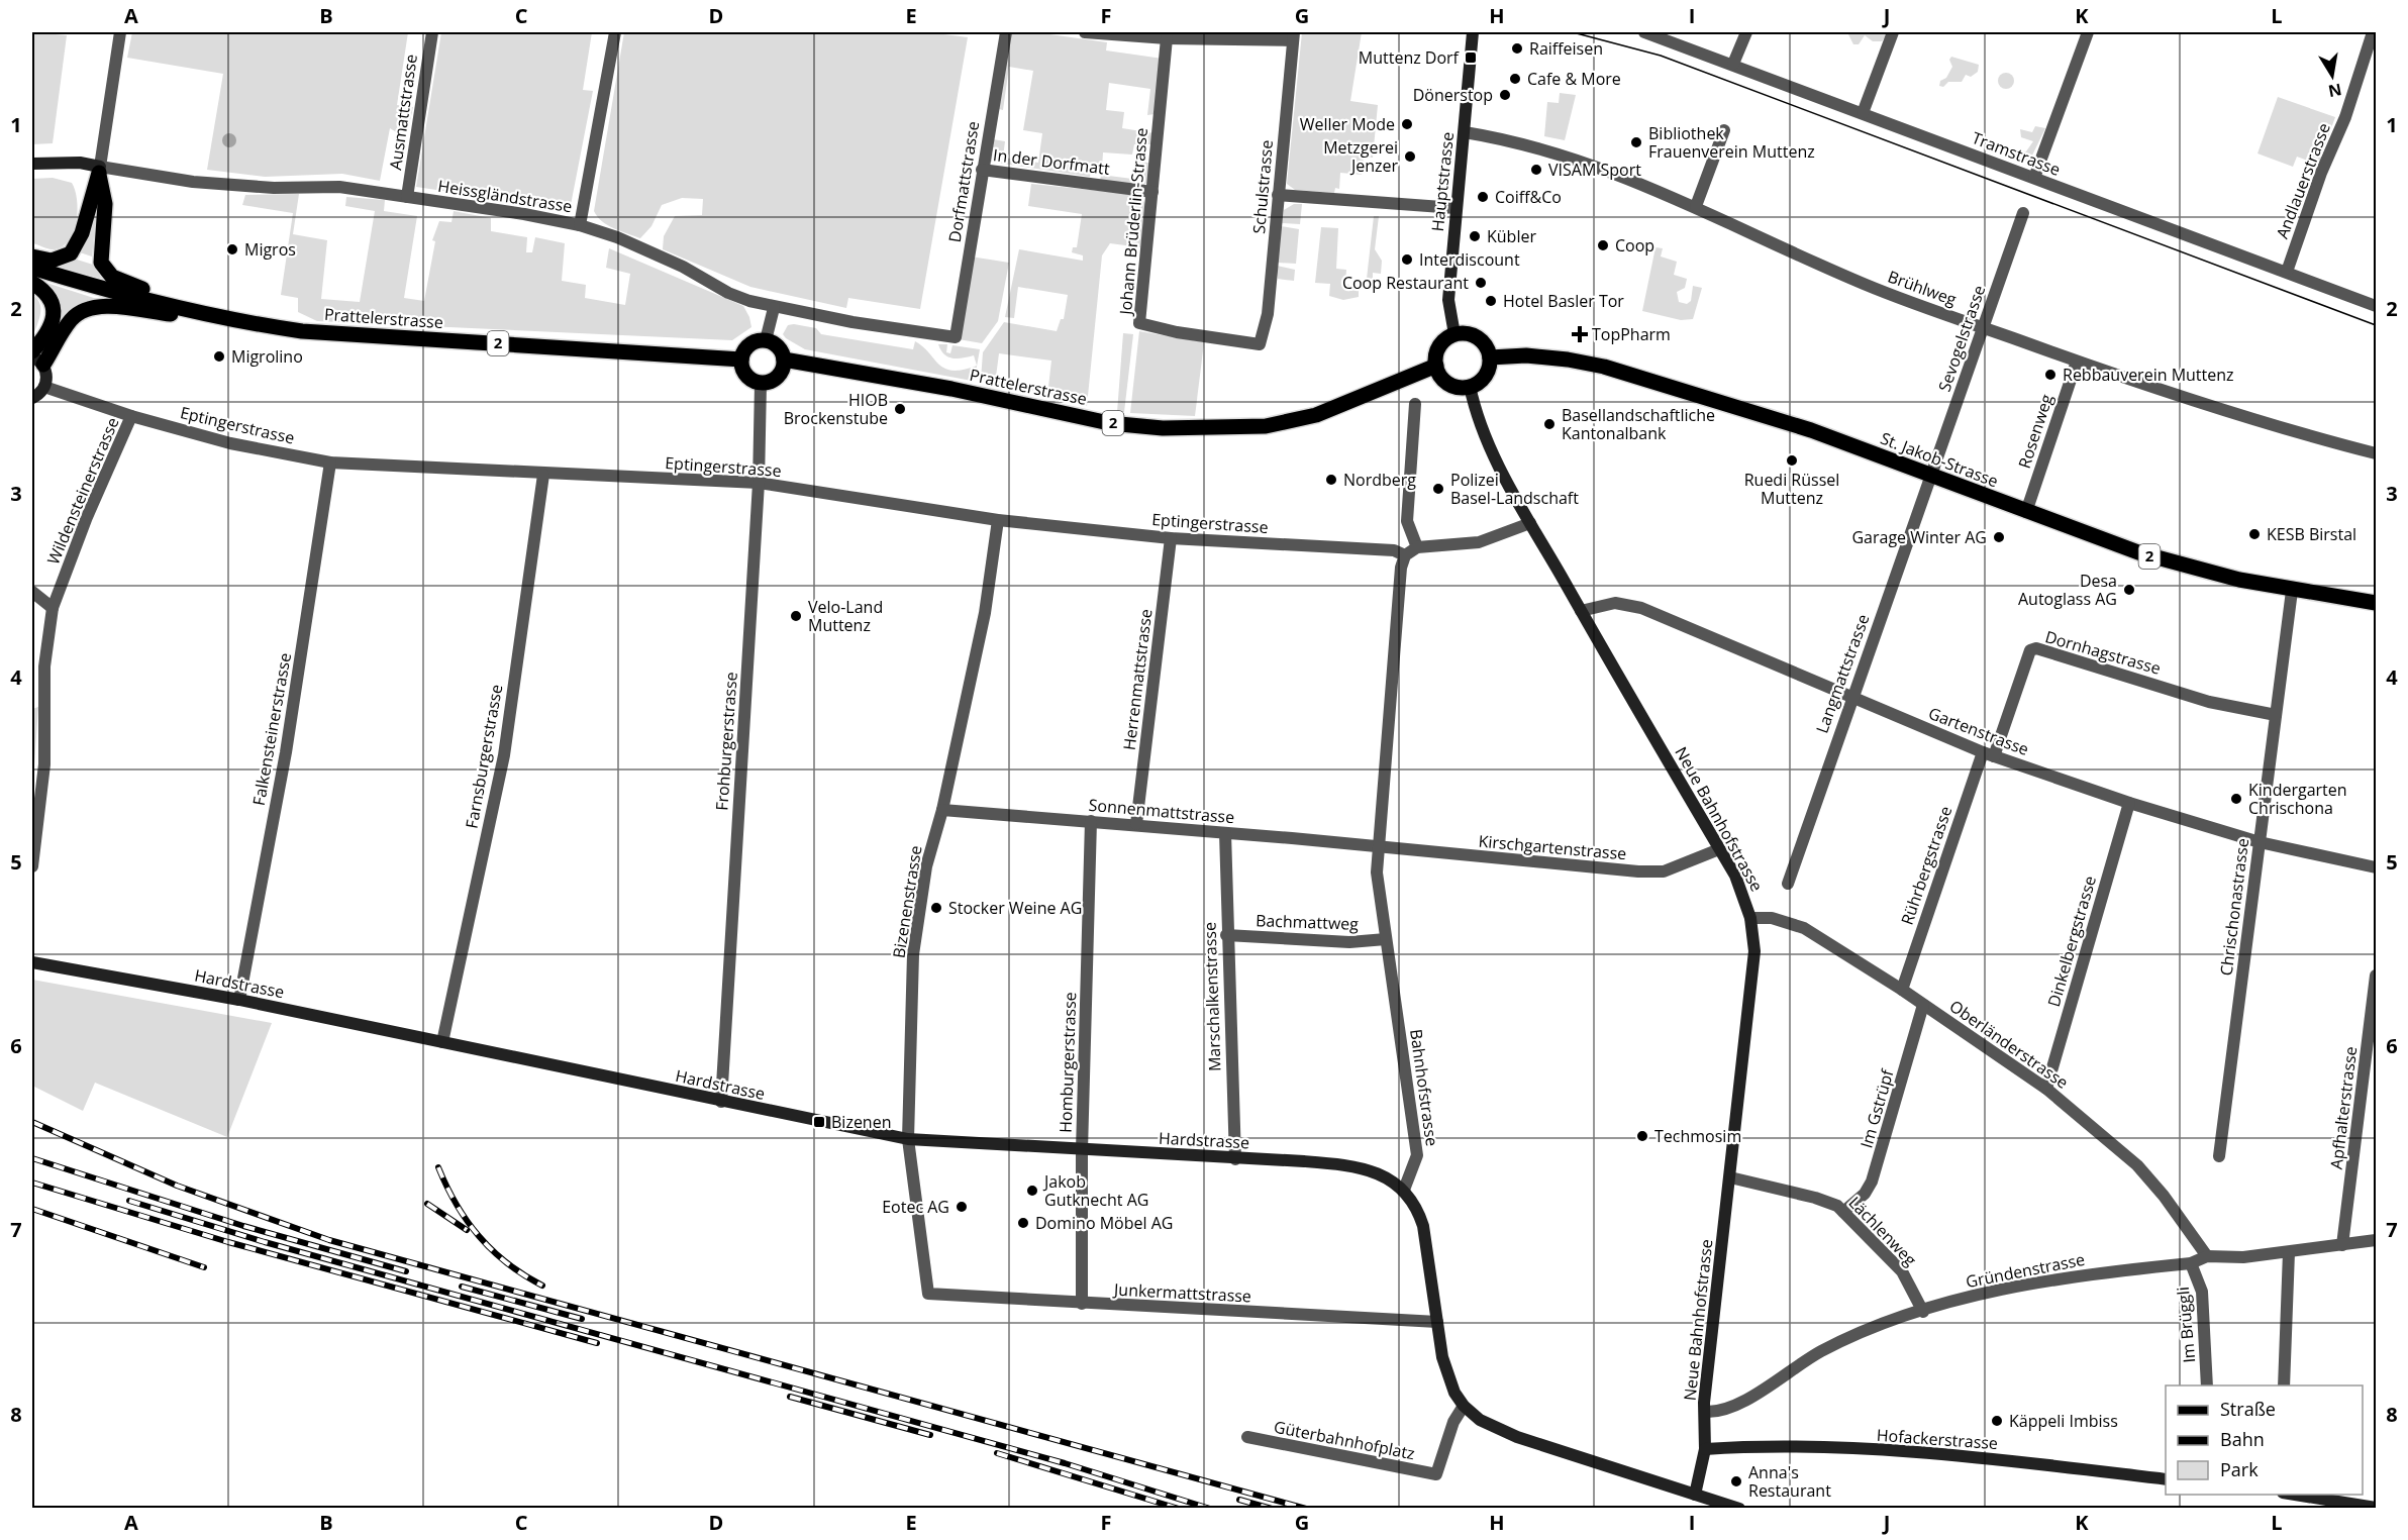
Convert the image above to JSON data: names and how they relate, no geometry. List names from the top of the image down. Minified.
{"streets":{"main road":["Prattelerstrasse","2","St. Jakob-Strasse"],"street":["Ausmattstrasse","Tramstrasse","In der Dorfmatt","Andlauerstrasse","Dorfmattstrasse","Hauptstrasse","Schulstrasse","Heissgländstrasse","Johann Brüderlin-Strasse","Brühlweg","Sevogelstrasse","Eptingerstrasse","Rosenweg","Wildensteinerstrasse","Dornhagstrasse","Langmattstrasse","Herrenmattstrasse","Falkensteinerstrasse","Gartenstrasse","Frohburgerstrasse","Farnsburgerstrasse","Sonnenmattstrasse","Neue Bahnhofstrasse","Kirschgartenstrasse","Rührbergstrasse","Bizenenstrasse","Chrischonastrasse","Bachmattweg","Dinkelbergstrasse","Hardstrasse","Marschalkenstrasse","Oberländerstrasse","Homburgerstrasse","Bahnhofstrasse","Apfhalterstrasse","Im Gstrüpf","Lächlenweg","Gründenstrasse","Junkermattstrasse","Im Brüggli","Hofackerstrasse","Güterbahnhofplatz"]},"crossings":[["Ausmattstrasse","Heissgländstrasse"],["Tramstrasse","Andlauerstrasse"],["In der Dorfmatt","Dorfmattstrasse"],["In der Dorfmatt","Johann Brüderlin-Strasse"],["Dorfmattstrasse","Heissgländstrasse"],["Hauptstrasse","Brühlweg"],["Hauptstrasse","Prattelerstrasse"],["Hauptstrasse","St. Jakob-Strasse"],["Hauptstrasse","Neue Bahnhofstrasse"],["Schulstrasse","Johann Brüderlin-Strasse"],["Brühlweg","Sevogelstrasse"],["Brühlweg","Rosenweg"],["Prattelerstrasse","St. Jakob-Strasse"],["Prattelerstrasse","Frohburgerstrasse"],["Prattelerstrasse","Neue Bahnhofstrasse"],["Sevogelstrasse","St. Jakob-Strasse"],["Sevogelstrasse","Langmattstrasse"],["Eptingerstrasse","Wildensteinerstrasse"],["Eptingerstrasse","Herrenmattstrasse"],["Eptingerstrasse","Falkensteinerstrasse"],["Eptingerstrasse","Frohburgerstrasse"],["Eptingerstrasse","Farnsburgerstrasse"],["Eptingerstrasse","Bizenenstrasse"],["Eptingerstrasse","Bahnhofstrasse"],["Rosenweg","St. Jakob-Strasse"],["St. Jakob-Strasse","Langmattstrasse"],["St. Jakob-Strasse","Neue Bahnhofstrasse"],["St. Jakob-Strasse","Chrischonastrasse"],["Dornhagstrasse","Gartenstrasse"],["Dornhagstrasse","Rührbergstrasse"],["Dornhagstrasse","Chrischonastrasse"],["Langmattstrasse","Gartenstrasse"],["Herrenmattstrasse","Sonnenmattstrasse"],["Falkensteinerstrasse","Hardstrasse"],["Gartenstrasse","Neue Bahnhofstrasse"],["Gartenstrasse","Rührbergstrasse"],["Gartenstrasse","Chrischonastrasse"],["Gartenstrasse","Dinkelbergstrasse"],["Frohburgerstrasse","Hardstrasse"],["Farnsburgerstrasse","Hardstrasse"],["Sonnenmattstrasse","Kirschgartenstrasse"],["Sonnenmattstrasse","Bizenenstrasse"],["Sonnenmattstrasse","Marschalkenstrasse"],["Sonnenmattstrasse","Homburgerstrasse"],["Sonnenmattstrasse","Bahnhofstrasse"],["Neue Bahnhofstrasse","Kirschgartenstrasse"],["Neue Bahnhofstrasse","Oberländerstrasse"],["Neue Bahnhofstrasse","Lächlenweg"],["Neue Bahnhofstrasse","Gründenstrasse"],["Neue Bahnhofstrasse","Hofackerstrasse"],["Kirschgartenstrasse","Bahnhofstrasse"],["Rührbergstrasse","Oberländerstrasse"],["Bizenenstrasse","Hardstrasse"],["Bizenenstrasse","Junkermattstrasse"],["Bachmattweg","Marschalkenstrasse"],["Bachmattweg","Bahnhofstrasse"],["Dinkelbergstrasse","Oberländerstrasse"],["Hardstrasse","Marschalkenstrasse"],["Hardstrasse","Homburgerstrasse"],["Hardstrasse","Bahnhofstrasse"],["Oberländerstrasse","Im Gstrüpf"],["Oberländerstrasse","Gründenstrasse"],["Homburgerstrasse","Junkermattstrasse"],["Apfhalterstrasse","Gründenstrasse"],["Im Gstrüpf","Lächlenweg"],["Lächlenweg","Gründenstrasse"],["Gründenstrasse","Im Brüggli"]],"places":{"other":["Raiffeisen","Cafe & More","Dönerstop","Weller Mode","Bibliothek Frauenverein Muttenz","Metzgerei Jenzer","VISAM Sport","Coiff&Co","Kübler","Coop","Migros","Interdiscount","Coop Restaurant","Hotel Basler Tor","Migrolino","Rebbauverein Muttenz","HIOB Brockenstube","Basellandschaftliche Kantonalbank","Ruedi Rüssel Muttenz","Nordberg","Polizei Basel-Landschaft","KESB Birstal","Garage Winter AG","Desa Autoglass AG","Velo-Land Muttenz","Kindergarten Chrischona","Stocker Weine AG","Techmosim","Jakob Gutknecht AG","Eotec AG","Domino Möbel AG","Käppeli Imbiss","Anna's Restaurant"],"transit":["Muttenz Dorf","Bizenen"],"health":["TopPharm"]},"legend":["Straße","Bahn","Park"],"north":"bottom","grid":{"columns":["A","B","C","D","E","F","G","H","I","J","K","L"],"rows":["1","2","3","4","5","6","7","8"]}}
